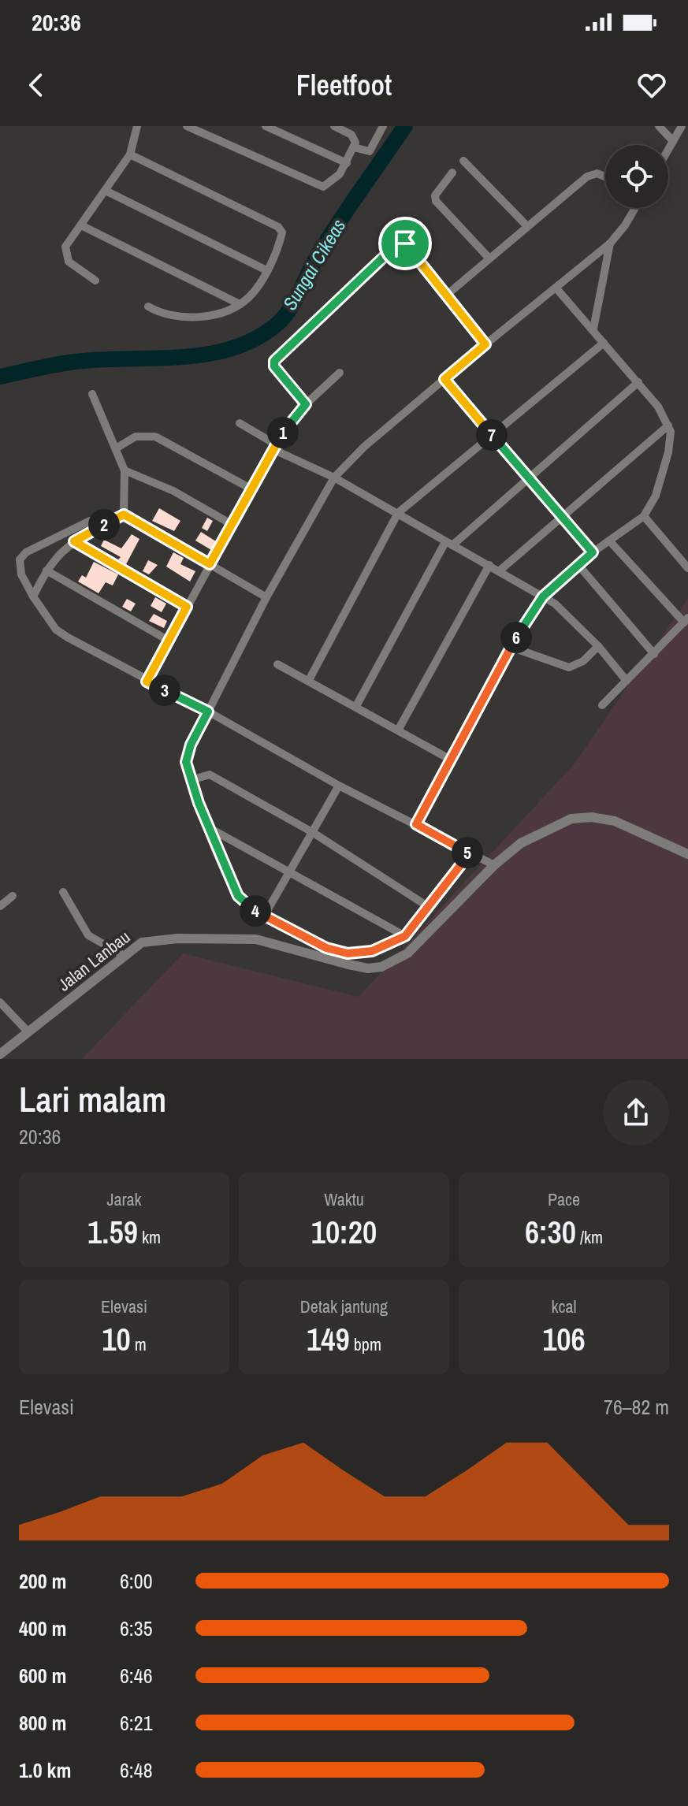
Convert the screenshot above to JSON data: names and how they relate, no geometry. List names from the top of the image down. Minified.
{"streets":{"street":["Jalan Lanbau"]},"water":["Sungai Cikeas"],"page":{"status":"20:36","header":"Fleetfoot","pins":["1","7","2","6","3","5","4"],"heading":["Lari malam","20:36"],"stats":[["Jarak","1.59 km"],["Waktu","10:20"],["Pace","6:30 /km"],["Elevasi","10 m"],["Detak jantung","149 bpm"],["kcal","106"]],"chart":["Elevasi","76–82 m"],"list":[{"name":"200 m","note":"6:00"},{"name":"400 m","note":"6:35"},{"name":"600 m","note":"6:46"},{"name":"800 m","note":"6:21"},{"name":"1.0 km","note":"6:48"}]}}
